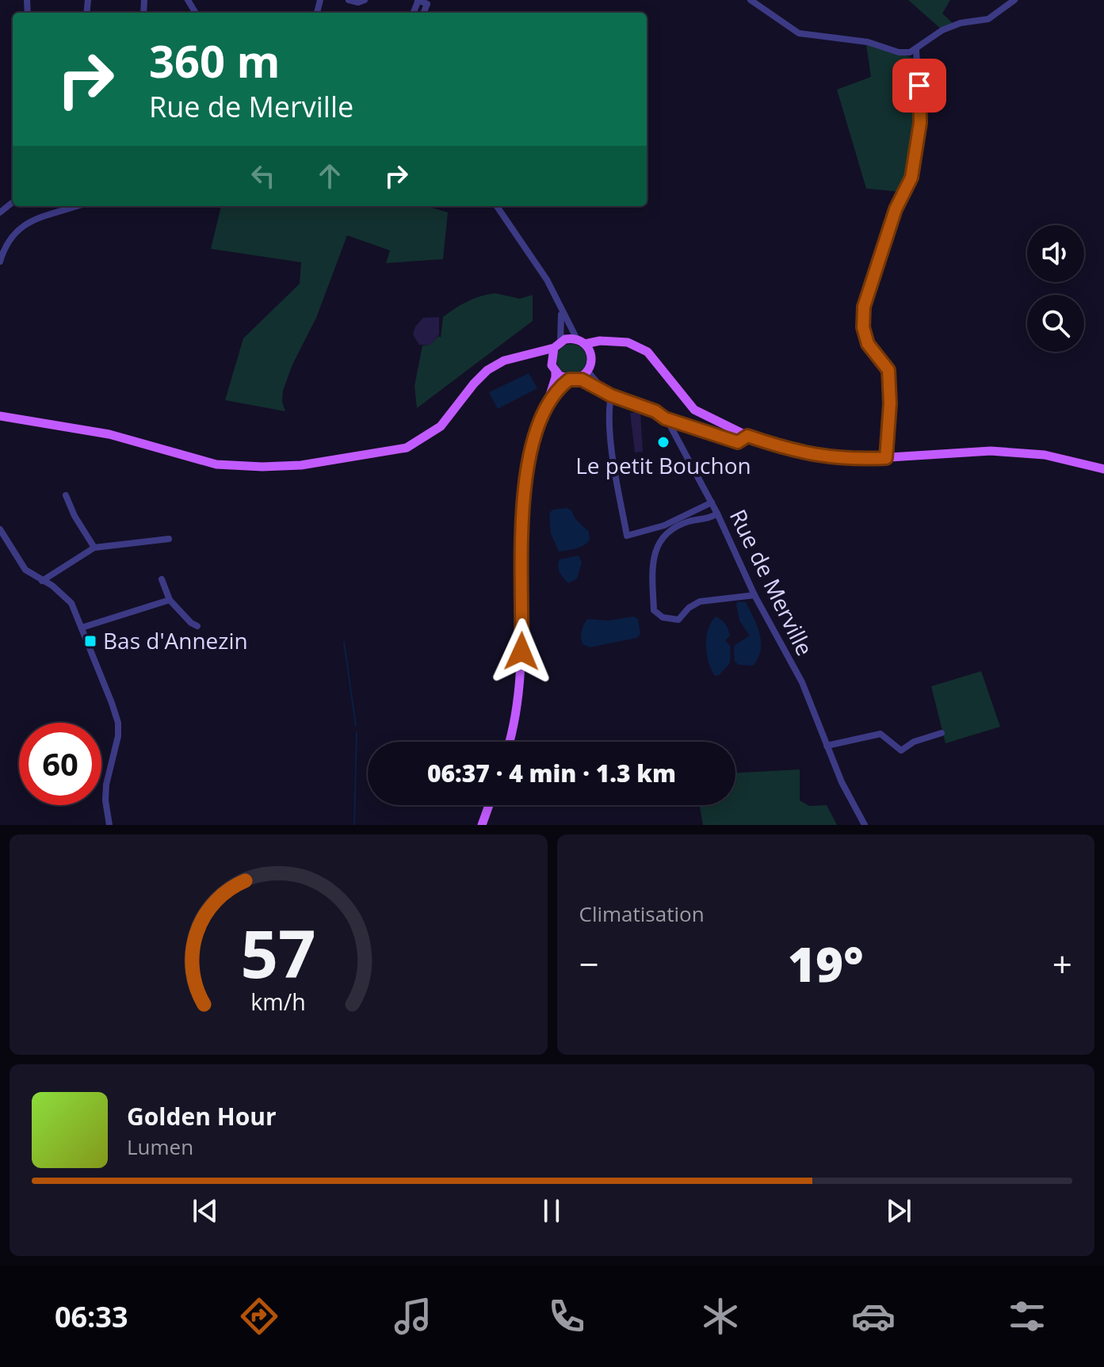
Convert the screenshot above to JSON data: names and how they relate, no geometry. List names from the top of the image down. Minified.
{"streets":{"street":["Rue de Merville"]},"places":{"other":["Le petit Bouchon"],"transit":["Bas d'Annezin"]},"page":{"turn":["360 m","Rue de Merville"],"limit":"60","trip":"06:37 · 4 min · 1.3 km","tile":"Climatisation","heat":["−","19°","+"],"song":["Golden Hour","Lumen"],"tabs":"06:33","gauge":["57","km/h"]}}
